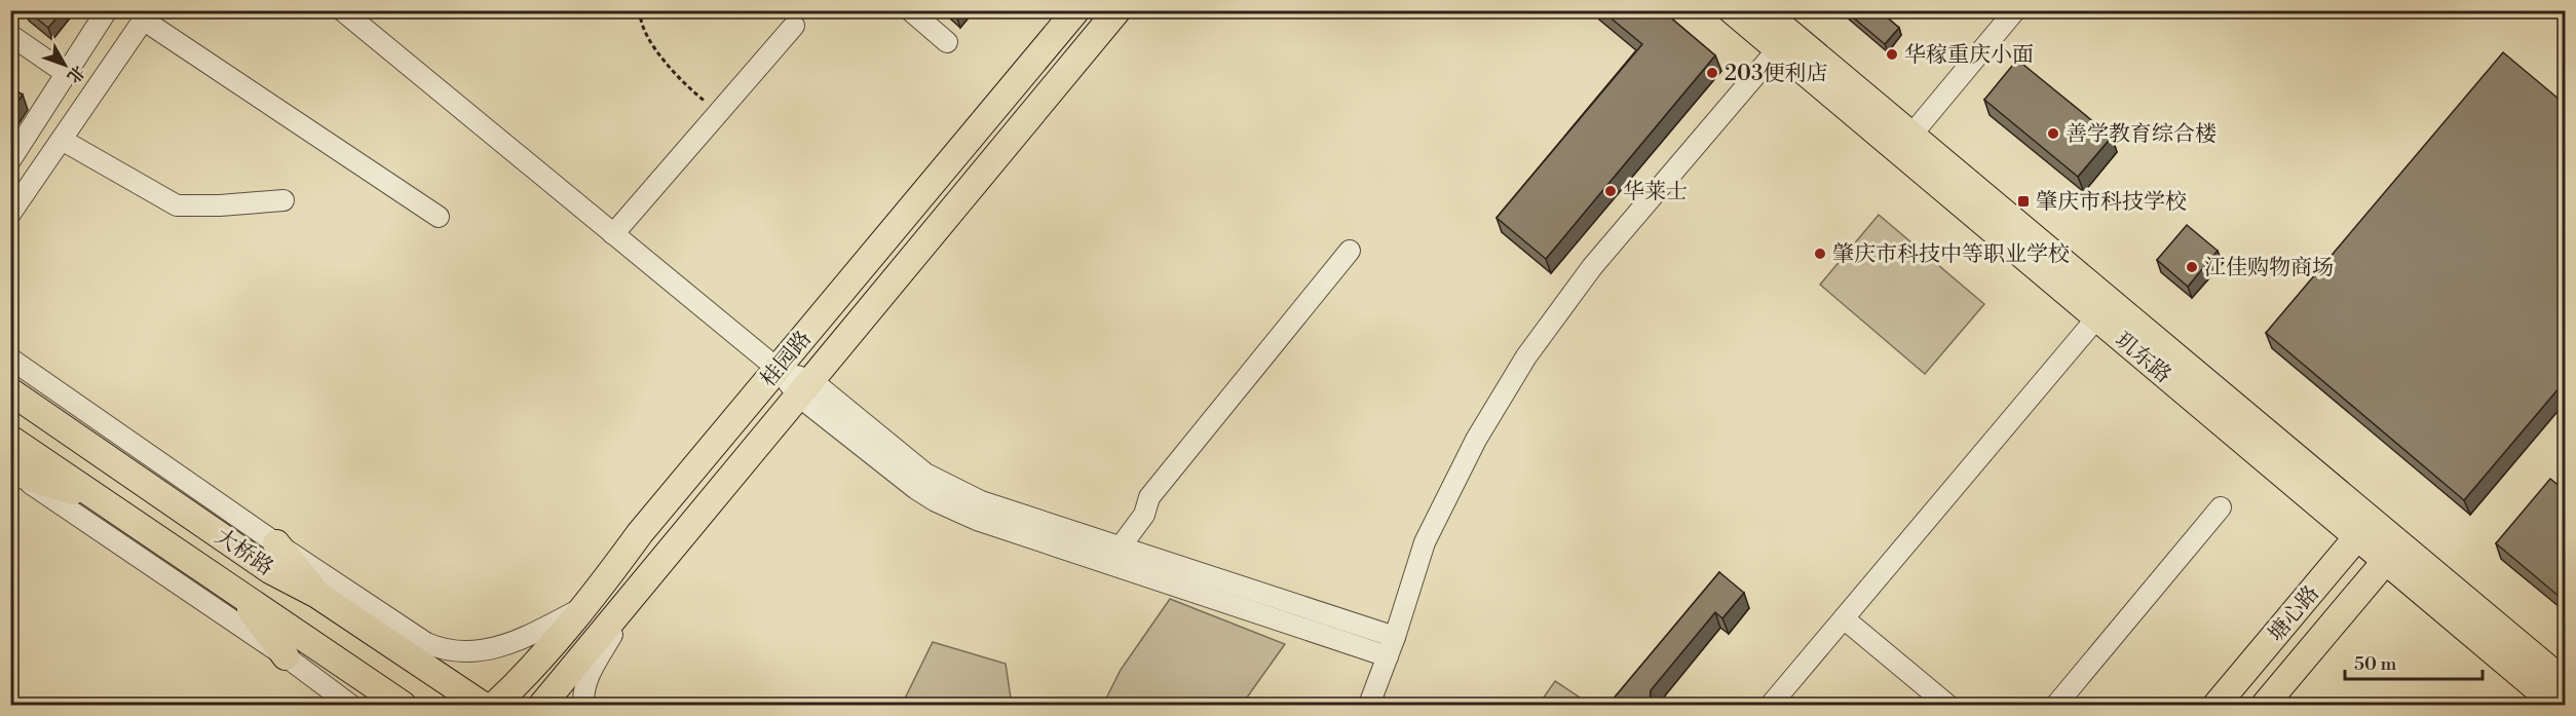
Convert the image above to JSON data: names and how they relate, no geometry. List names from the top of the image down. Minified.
{"streets":{"main road":["玑东路","桂园路","大桥路","塘心路"]},"crossings":[["玑东路","塘心路"]],"places":{"other":["华稼重庆小面","203便利店","善学教育综合楼","华莱士","肇庆市科技中等职业学校","江佳购物商场"],"transit":["肇庆市科技学校"]},"scale_bar":"50 m","north":"bottom right"}
